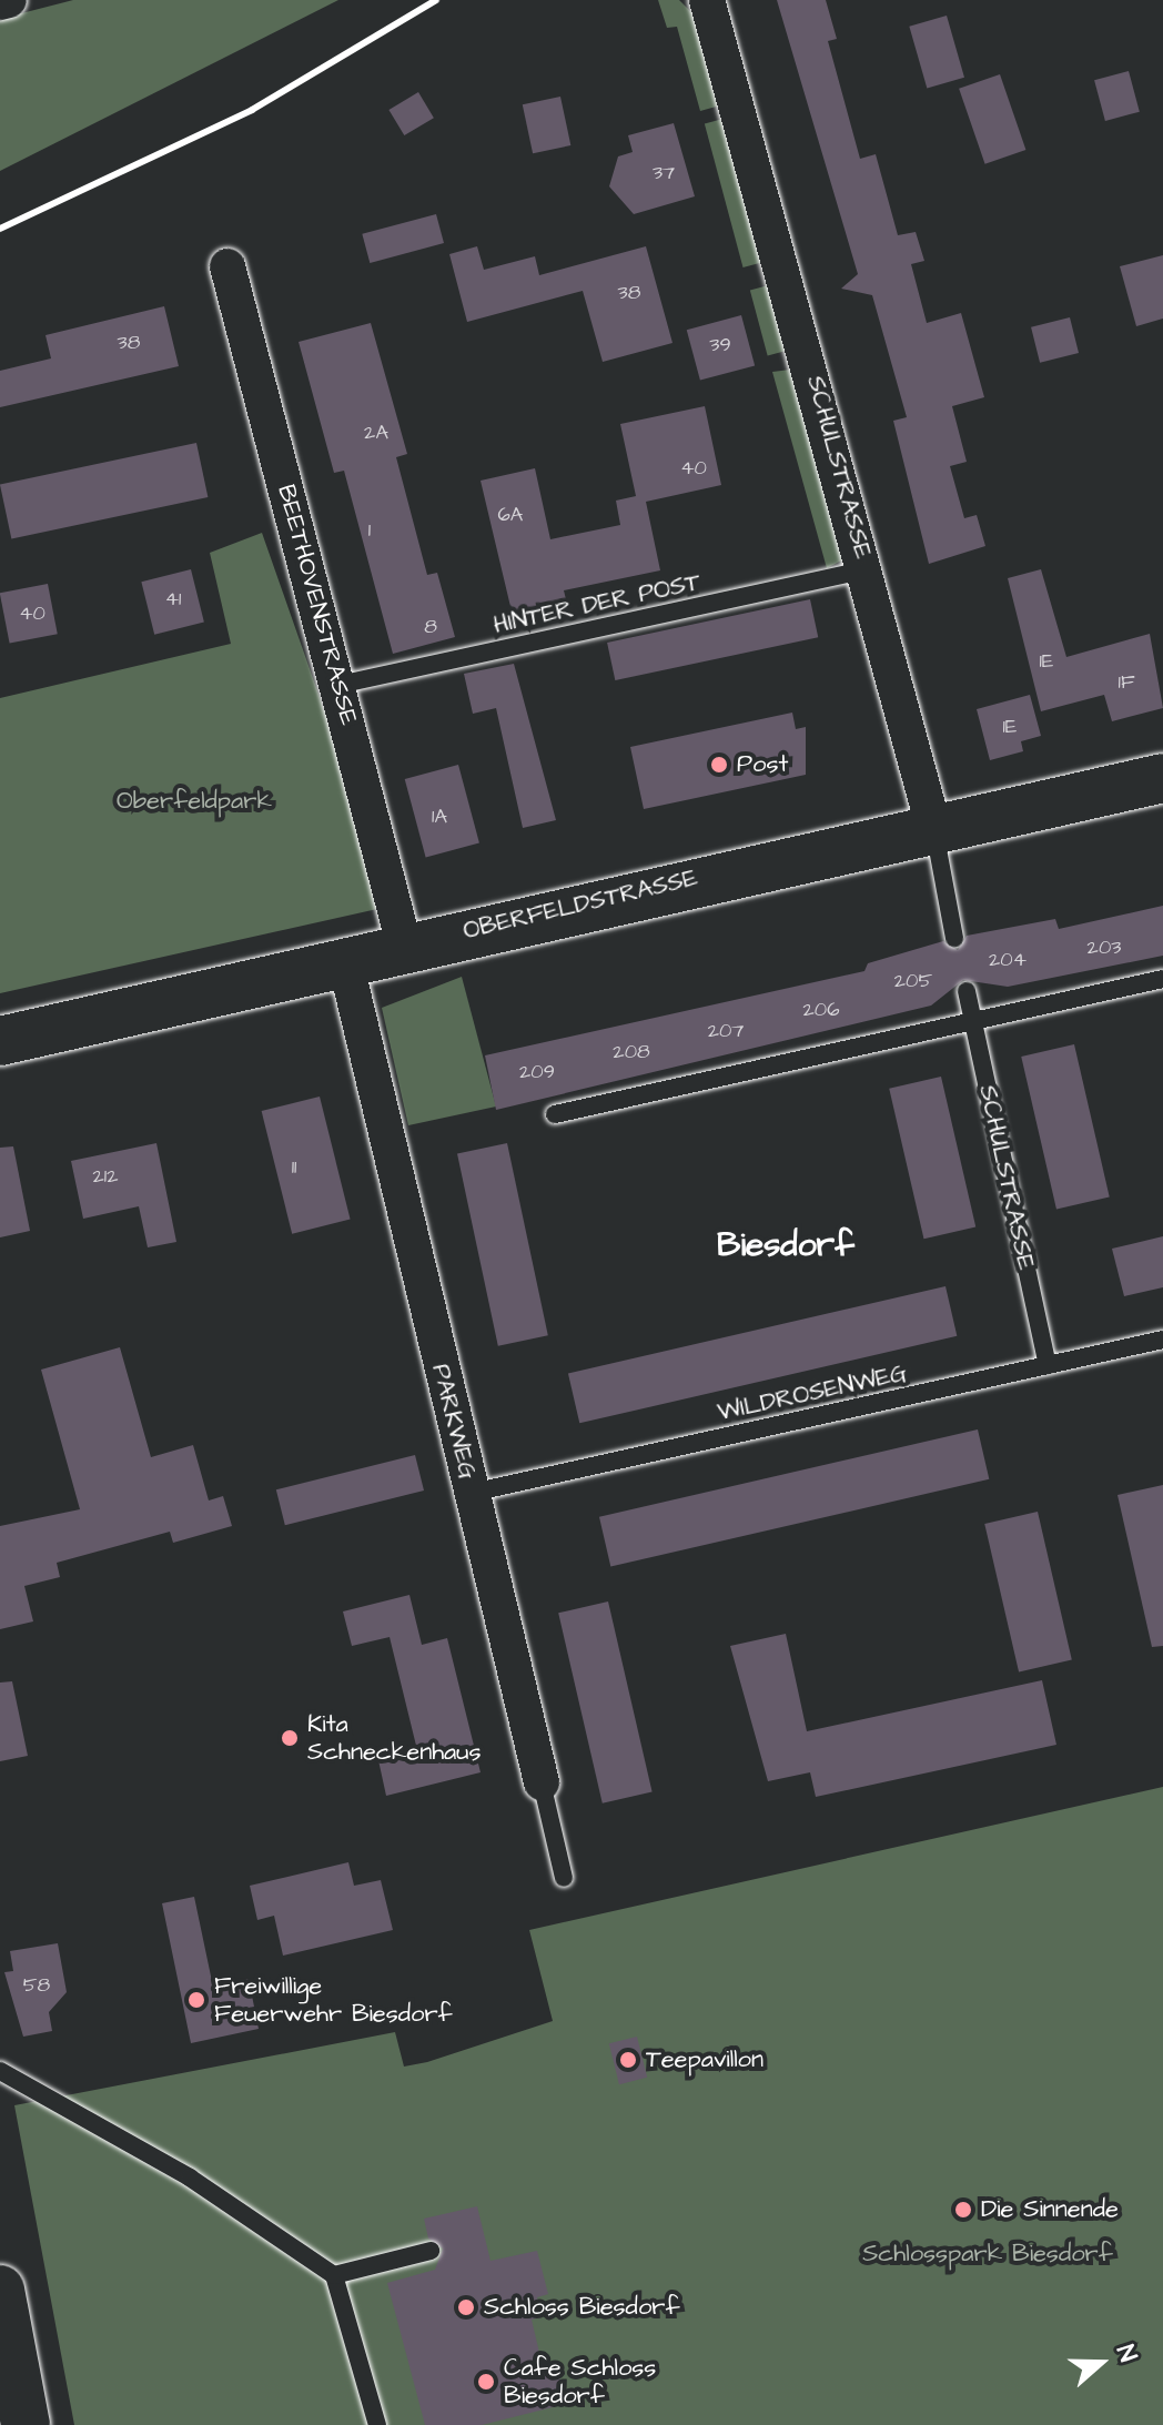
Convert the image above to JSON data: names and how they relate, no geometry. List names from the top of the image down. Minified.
{"streets":{"street":["SCHULSTRASSE","BEETHOVENSTRASSE","OBERFELDSTRASSE","PARKWEG"],"lane":["HINTER DER POST","WILDROSENWEG"]},"crossings":[["SCHULSTRASSE","HINTER DER POST"],["SCHULSTRASSE","OBERFELDSTRASSE"],["SCHULSTRASSE","WILDROSENWEG"],["HINTER DER POST","BEETHOVENSTRASSE"],["BEETHOVENSTRASSE","OBERFELDSTRASSE"],["OBERFELDSTRASSE","PARKWEG"],["WILDROSENWEG","PARKWEG"]],"districts":["Biesdorf"],"parks":["Oberfeldpark","Schlosspark Biesdorf"],"places":["Post","Kita Schneckenhaus","Freiwillige Feuerwehr Biesdorf","Teepavillon","Die Sinnende","Schloss Biesdorf","Cafe Schloss Biesdorf"],"house_numbers":["37","38","38","39","2A","40","6A","1","41","40","8","1E","1F","1E","1A","203","204","205","206","207","208","209","11","212","58"],"north":"right"}
